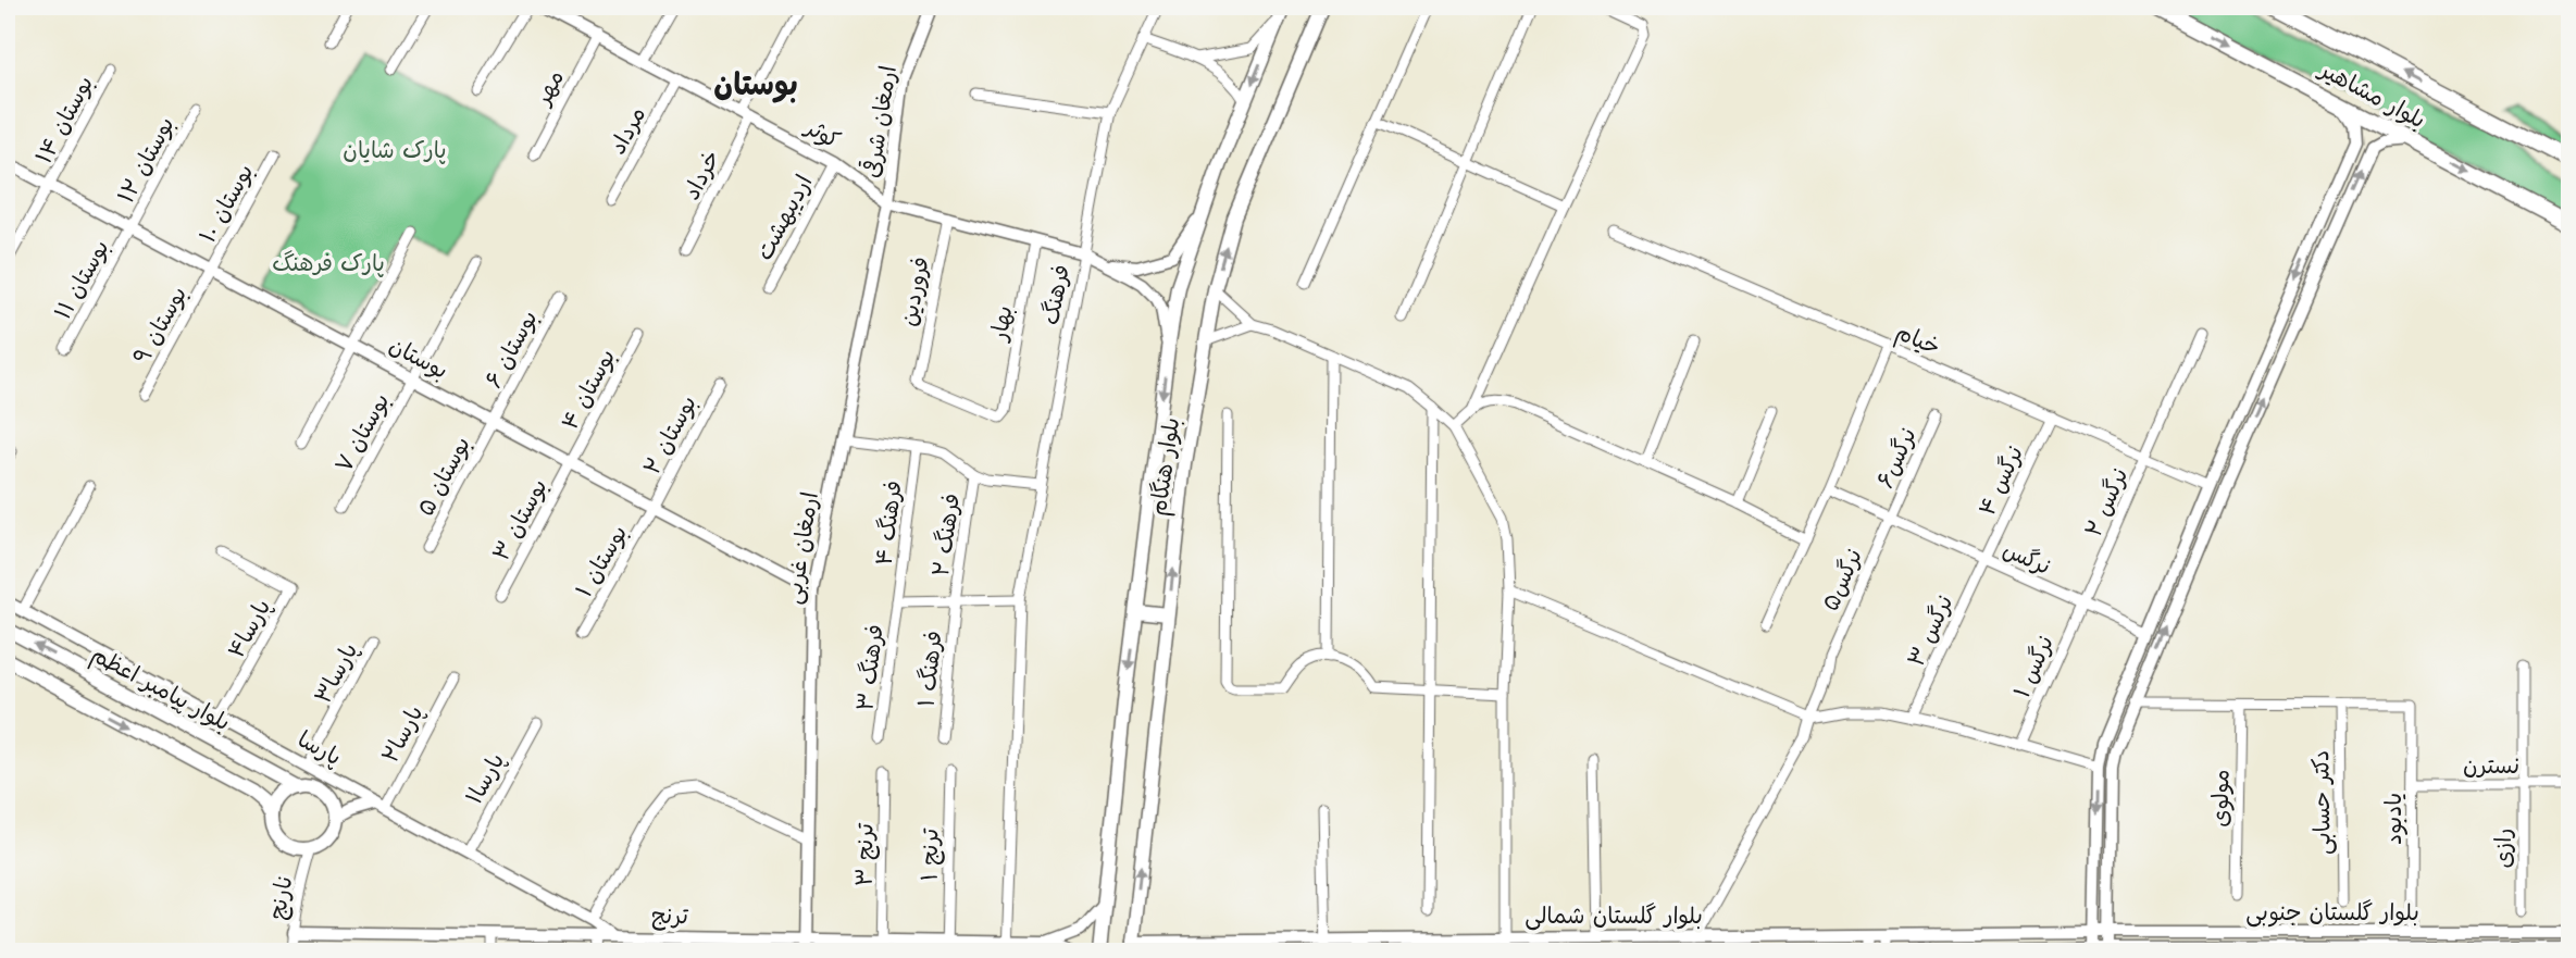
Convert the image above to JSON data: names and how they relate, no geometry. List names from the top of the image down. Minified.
{"streets":{"main road":["بلوار مشاهیر","بلوار هنگام","بلوار پیامبر اعظم"],"street":["مهر","بوستان ۱۴","ارمغان شرقی","مرداد","کوثر","بوستان ۱۲","خرداد","بوستان ۱۰","اردیبهشت","بوستان ۱۱","فروردین","فرهنگ","بهار","بوستان ۹","خیام","بوستان ۶","بوستان","بوستان ۴","بوستان ۷","بوستان ۲","نرگس۶","بوستان ۵","نرگس ۴","نرگس ۲","بوستان ۳","فرهنگ ۴","فرهنگ ۲","ارمغان غربی","نرگس","بوستان ۱","نرگس۵","پارسا۴","نرگس ۳","نرگس ۱","فرهنگ ۳","فرهنگ ۱","پارسا۳","پارسا۲","پارسا","نسترن","پارسا۱","مولوی","دکتر حسابی","یادبود","رازی","ترنج ۳","ترنج ۱","نارنج","بلوار گلستان جنوبی","ترنج","بلوار گلستان شمالی"]},"crossings":[["مهر","کوثر"],["بوستان ۱۴","بوستان"],["ارمغان شرقی","کوثر"],["ارمغان شرقی","ارمغان غربی"],["مرداد","کوثر"],["کوثر","خرداد"],["کوثر","اردیبهشت"],["کوثر","فروردین"],["کوثر","فرهنگ"],["کوثر","بهار"],["کوثر","بلوار هنگام"],["کوثر","ارمغان غربی"],["بوستان ۱۲","بوستان ۱۱"],["بوستان ۱۲","بوستان"],["بوستان ۱۰","بوستان ۹"],["بوستان ۱۰","بوستان"],["بوستان ۱۱","بوستان"],["فروردین","بهار"],["فرهنگ","ترنج"],["بوستان ۹","بوستان"],["خیام","نرگس ۴"],["خیام","نرگس ۲"],["بوستان ۶","بوستان"],["بوستان ۶","بوستان ۵"],["بوستان","بوستان ۴"],["بوستان","بوستان ۷"],["بوستان","بوستان ۲"],["بوستان","بوستان ۵"],["بوستان","بوستان ۳"],["بوستان","ارمغان غربی"],["بوستان","بوستان ۱"],["بوستان ۴","بوستان ۳"],["بوستان ۲","بوستان ۱"],["نرگس۶","نرگس"],["نرگس۶","نرگس۵"],["بلوار هنگام","بلوار گلستان شمالی"],["نرگس ۴","نرگس"],["نرگس ۴","نرگس ۳"],["نرگس ۲","نرگس"],["نرگس ۲","نرگس ۱"],["فرهنگ ۴","فرهنگ ۳"],["فرهنگ ۲","فرهنگ ۱"],["ارمغان غربی","ترنج"],["نرگس","نرگس۵"],["نرگس","نرگس ۳"],["نرگس","نرگس ۱"],["نرگس۵","بلوار گلستان شمالی"],["پارسا۴","پارسا"],["پارسا۳","پارسا"],["بلوار پیامبر اعظم","نارنج"],["پارسا۲","پارسا"],["پارسا","پارسا۱"],["پارسا","ترنج"],["نسترن","یادبود"],["نسترن","رازی"],["دکتر حسابی","یادبود"],["یادبود","بلوار گلستان جنوبی"],["ترنج ۳","ترنج"],["ترنج ۱","ترنج"],["نارنج","ترنج"],["بلوار گلستان جنوبی","بلوار گلستان شمالی"]],"districts":["بوستان"],"parks":["پارک شایان","پارک فرهنگ"]}
